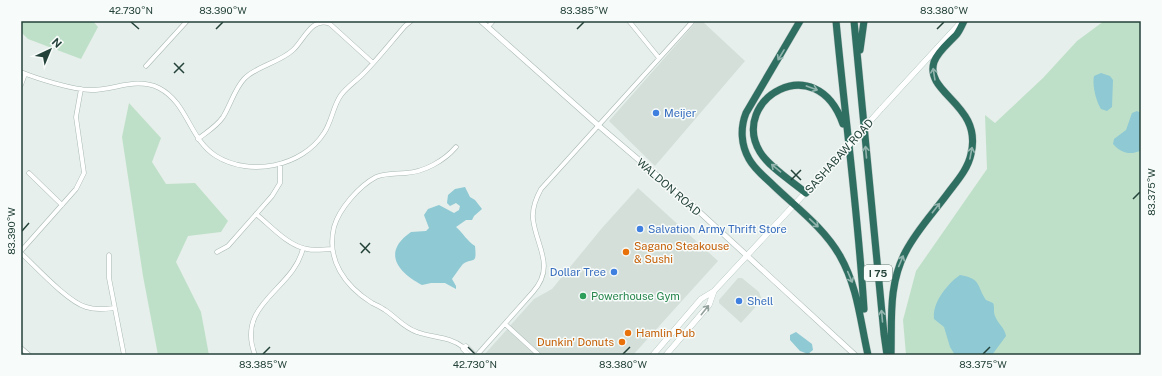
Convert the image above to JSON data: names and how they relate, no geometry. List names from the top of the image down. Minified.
{"streets":{"highway":["I 75"],"main road":["SASHABAW ROAD"],"street":["WALDON ROAD"]},"crossings":[["SASHABAW ROAD","WALDON ROAD"]],"places":["Meijer","Salvation Army Thrift Store","Sagano Steakouse & Sushi","Dollar Tree","Powerhouse Gym","Shell","Hamlin Pub","Dunkin' Donuts"],"north":"top right","coordinates":["42.730°N","83.390°W","83.385°W","83.380°W","83.375°W"]}
